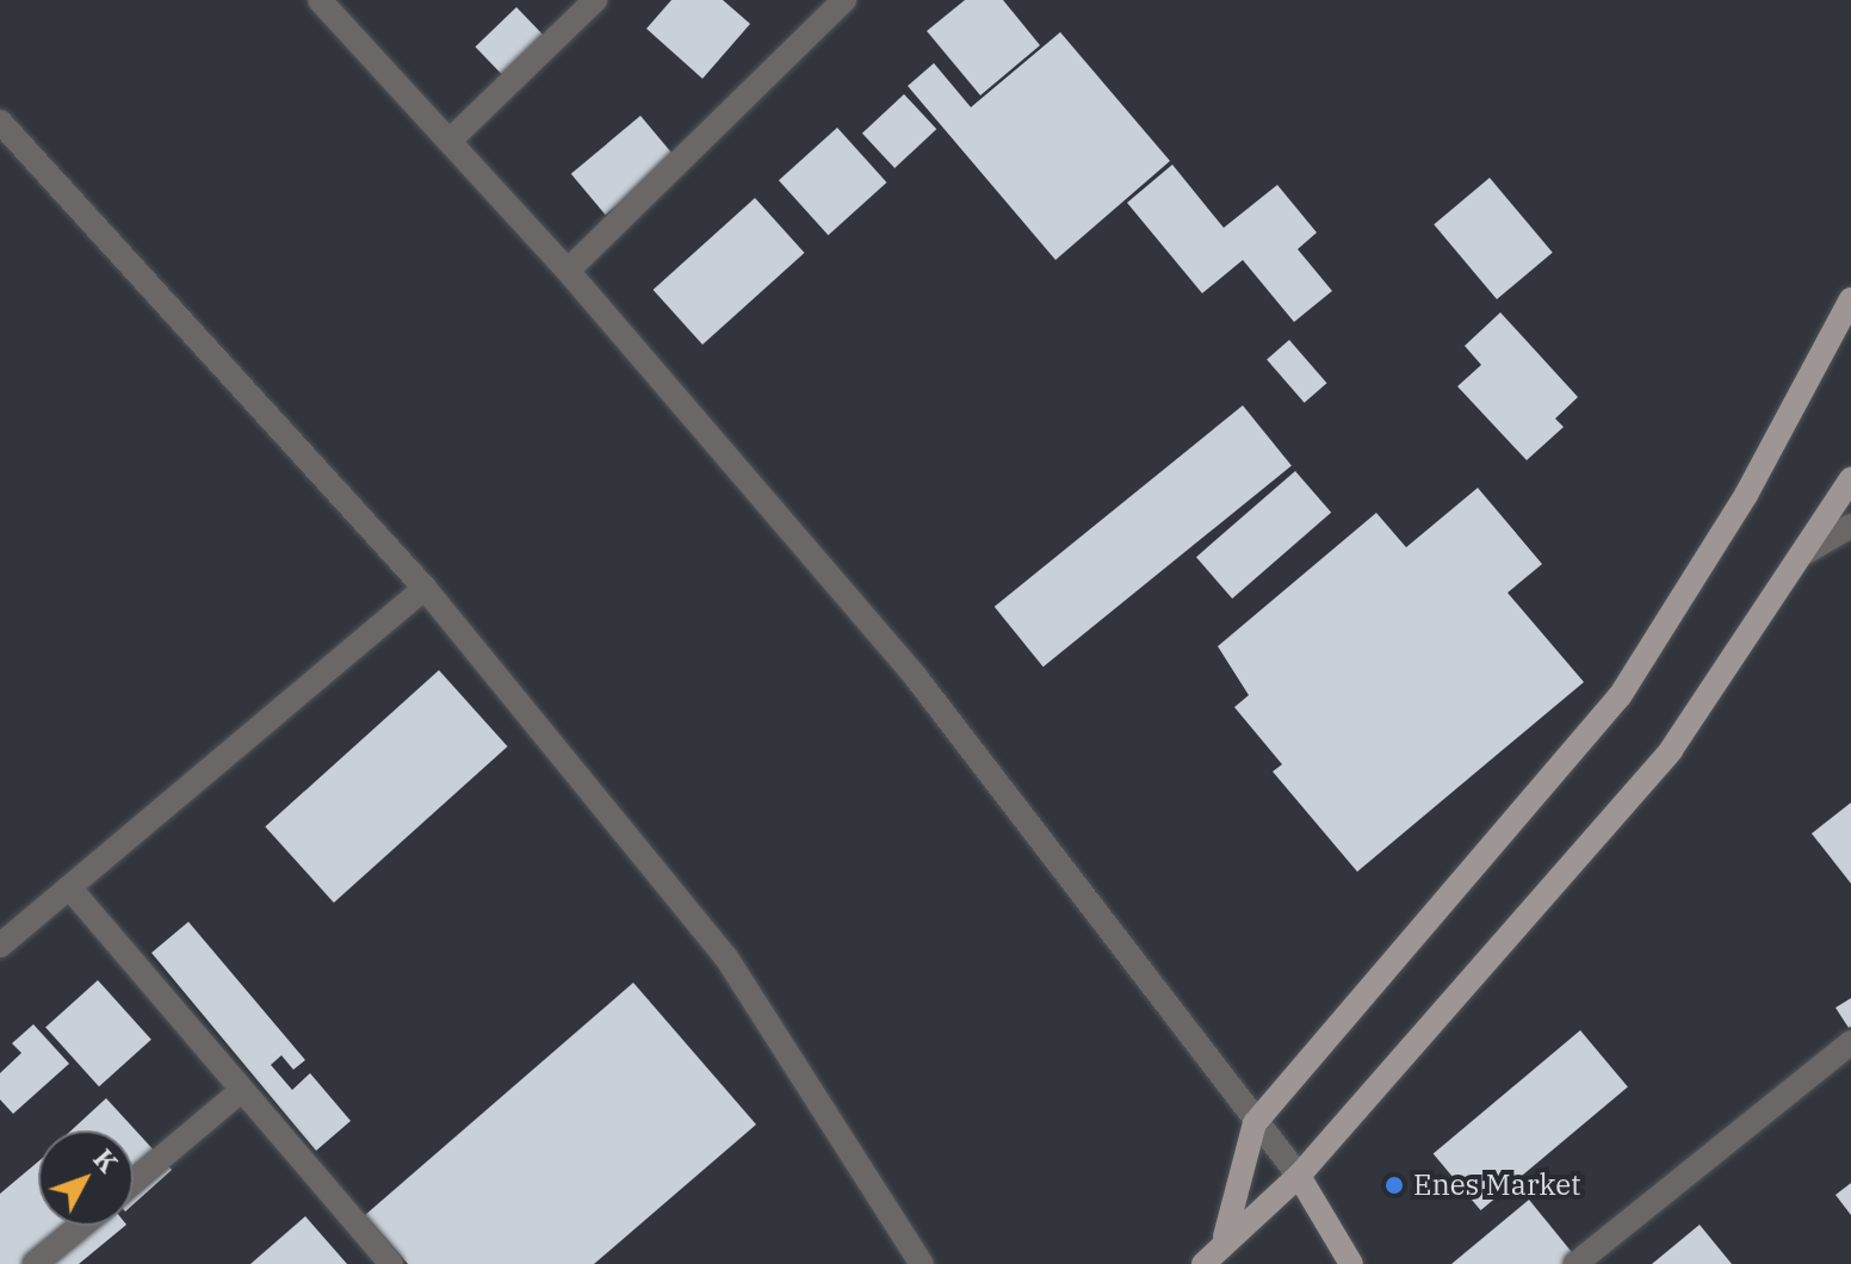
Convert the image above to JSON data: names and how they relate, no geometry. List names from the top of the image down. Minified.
{"places":["Enes Market"],"north":"top right"}
